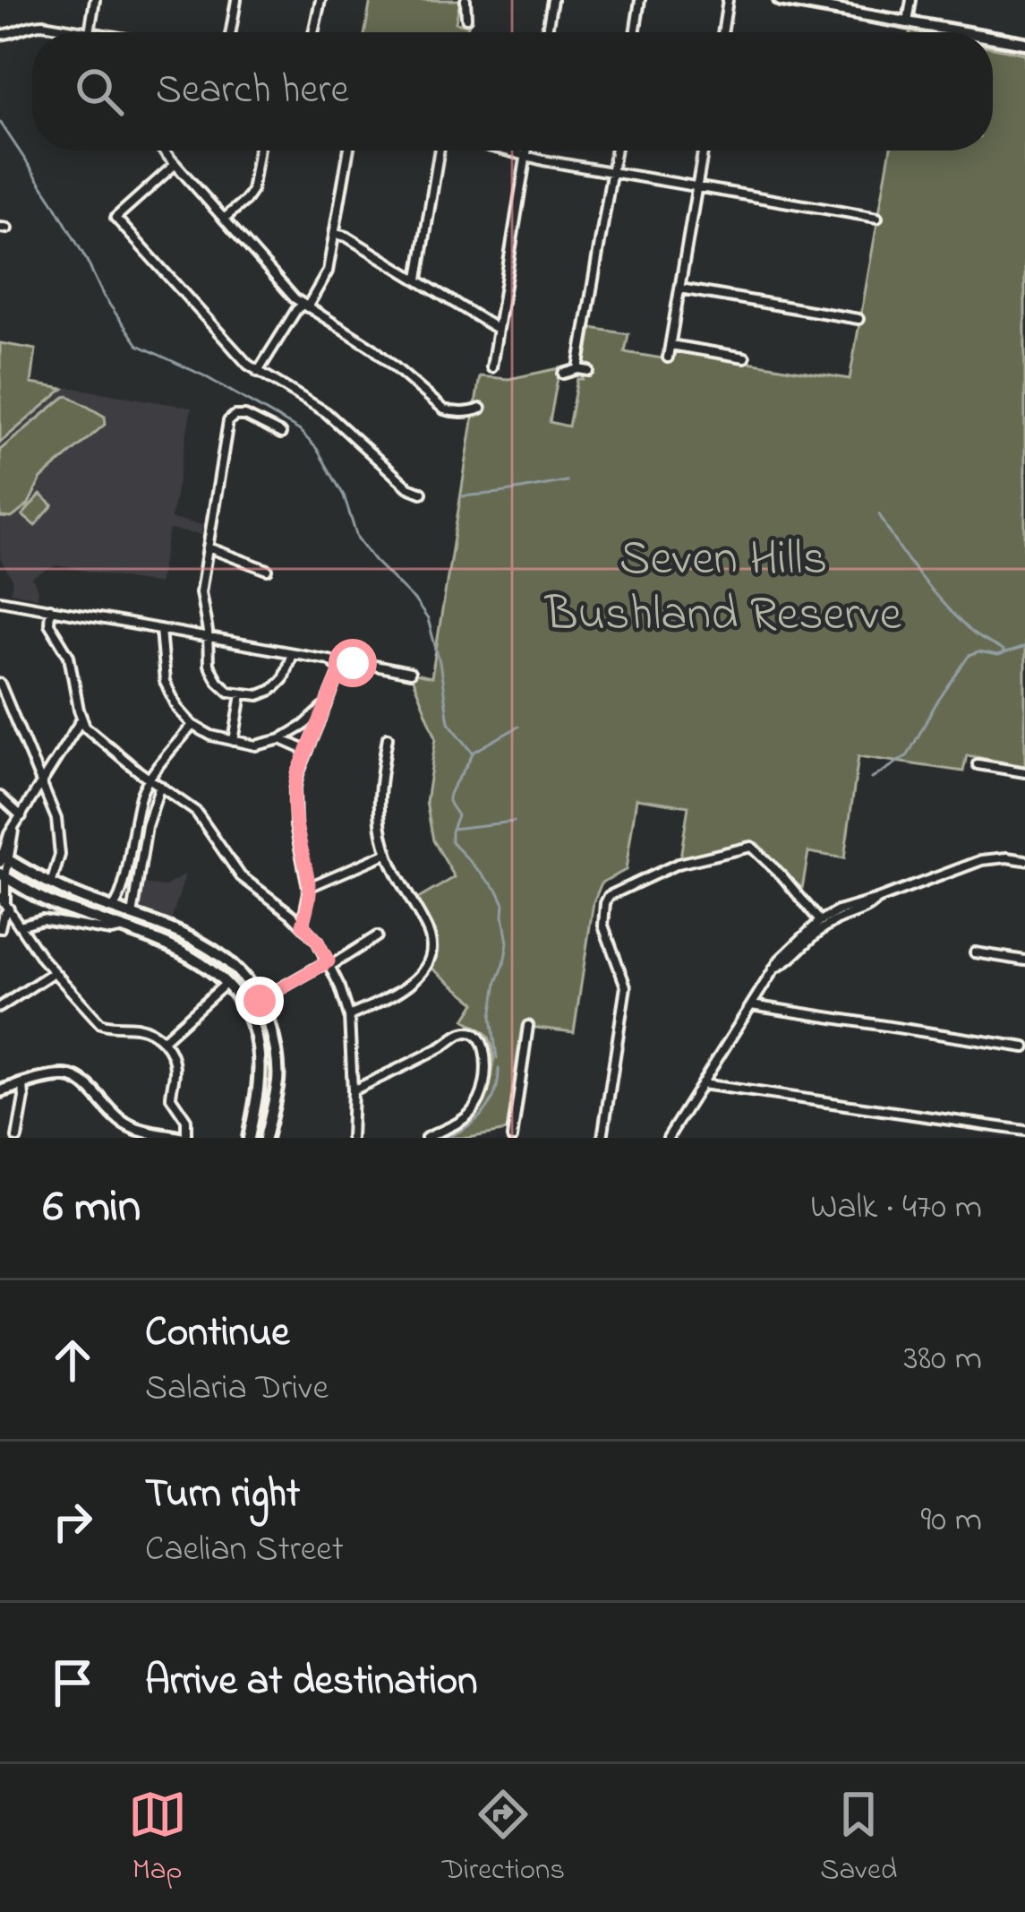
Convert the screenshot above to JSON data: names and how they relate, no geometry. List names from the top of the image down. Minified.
{"parks":["Seven Hills Bushland Reserve"],"page":{"search":"Search here","heading":["6 min","Walk · 470 m"],"list":[["Continue","Salaria Drive","380 m"],["Turn right","Caelian Street","90 m"],"Arrive at destination"],"nav":["Map","Directions","Saved"]}}
